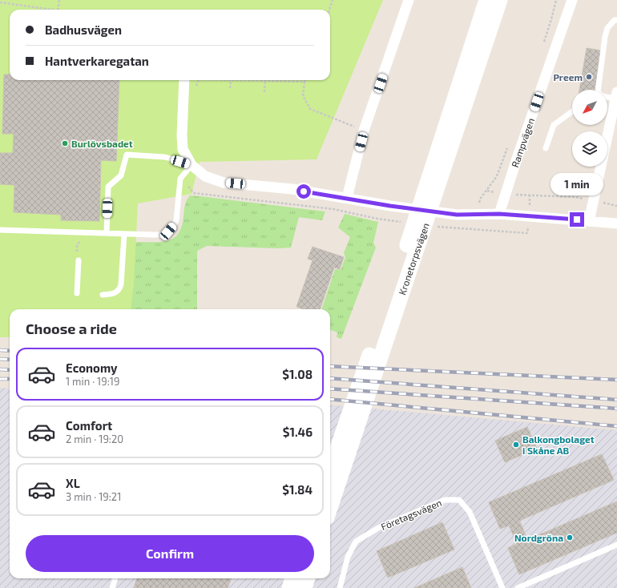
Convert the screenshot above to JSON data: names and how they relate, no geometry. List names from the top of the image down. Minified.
{"streets":{"main road":["Kronetorpsvägen"],"street":["Rampvägen"],"lane":["Företagsvägen"]},"places":["Preem","Burlövsbadet","Balkongbolaget i Skåne AB","Nordgröna"],"north":"bottom left","page":{"banner":["Badhusvägen","Hantverkaregatan"],"bubble":"1 min","heading":"Choose a ride","list":[{"name":"Economy","note":"1 min · 19:19","value":"$1.08"},{"name":"Comfort","note":"2 min · 19:20","value":"$1.46"},{"name":"XL","note":"3 min · 19:21","value":"$1.84"}],"buttons":"Confirm"}}
